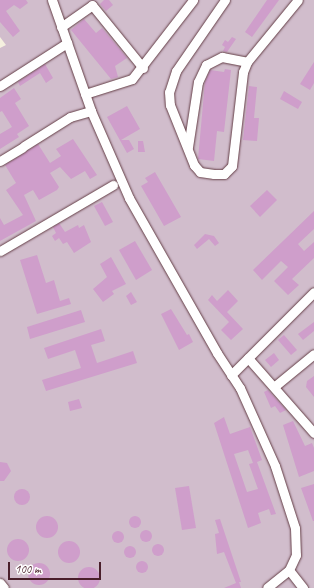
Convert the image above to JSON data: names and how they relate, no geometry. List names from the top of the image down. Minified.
{"scale_bar":"100 m"}
